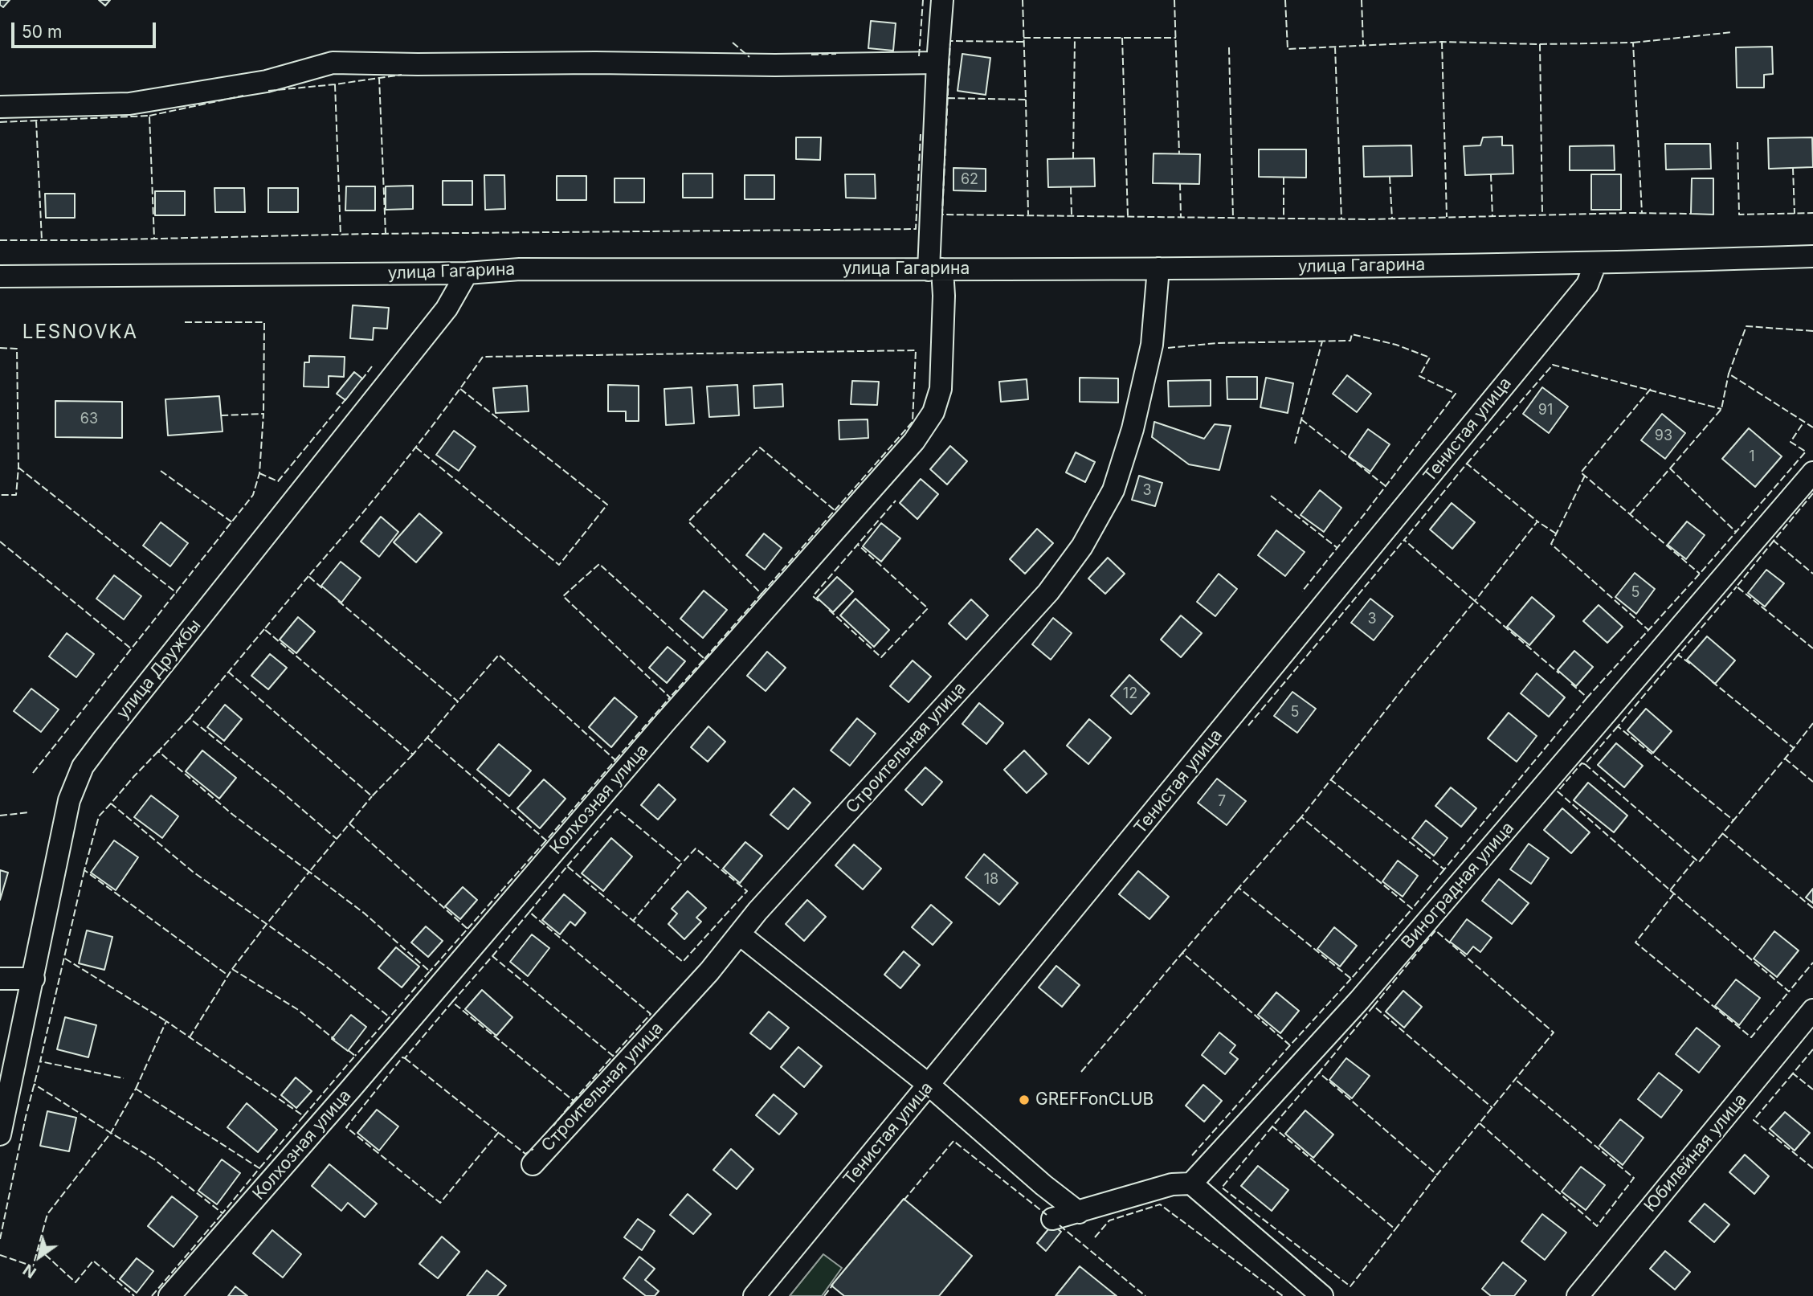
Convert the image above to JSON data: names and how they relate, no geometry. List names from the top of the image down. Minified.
{"streets":{"street":["улица Гагарина","Тенистая улица","улица Дружбы","Строительная улица","Колхозная улица","Виноградная улица","Юбилейная улица"]},"crossings":[["улица Гагарина","Тенистая улица"],["улица Гагарина","улица Дружбы"],["улица Гагарина","Строительная улица"],["улица Гагарина","Колхозная улица"]],"districts":["LESNOVKA"],"places":["GREFFonCLUB"],"house_numbers":["62","91","63","93","1","3","5","3","12","5","7","18"],"scale_bar":"50 m","north":"bottom left"}
